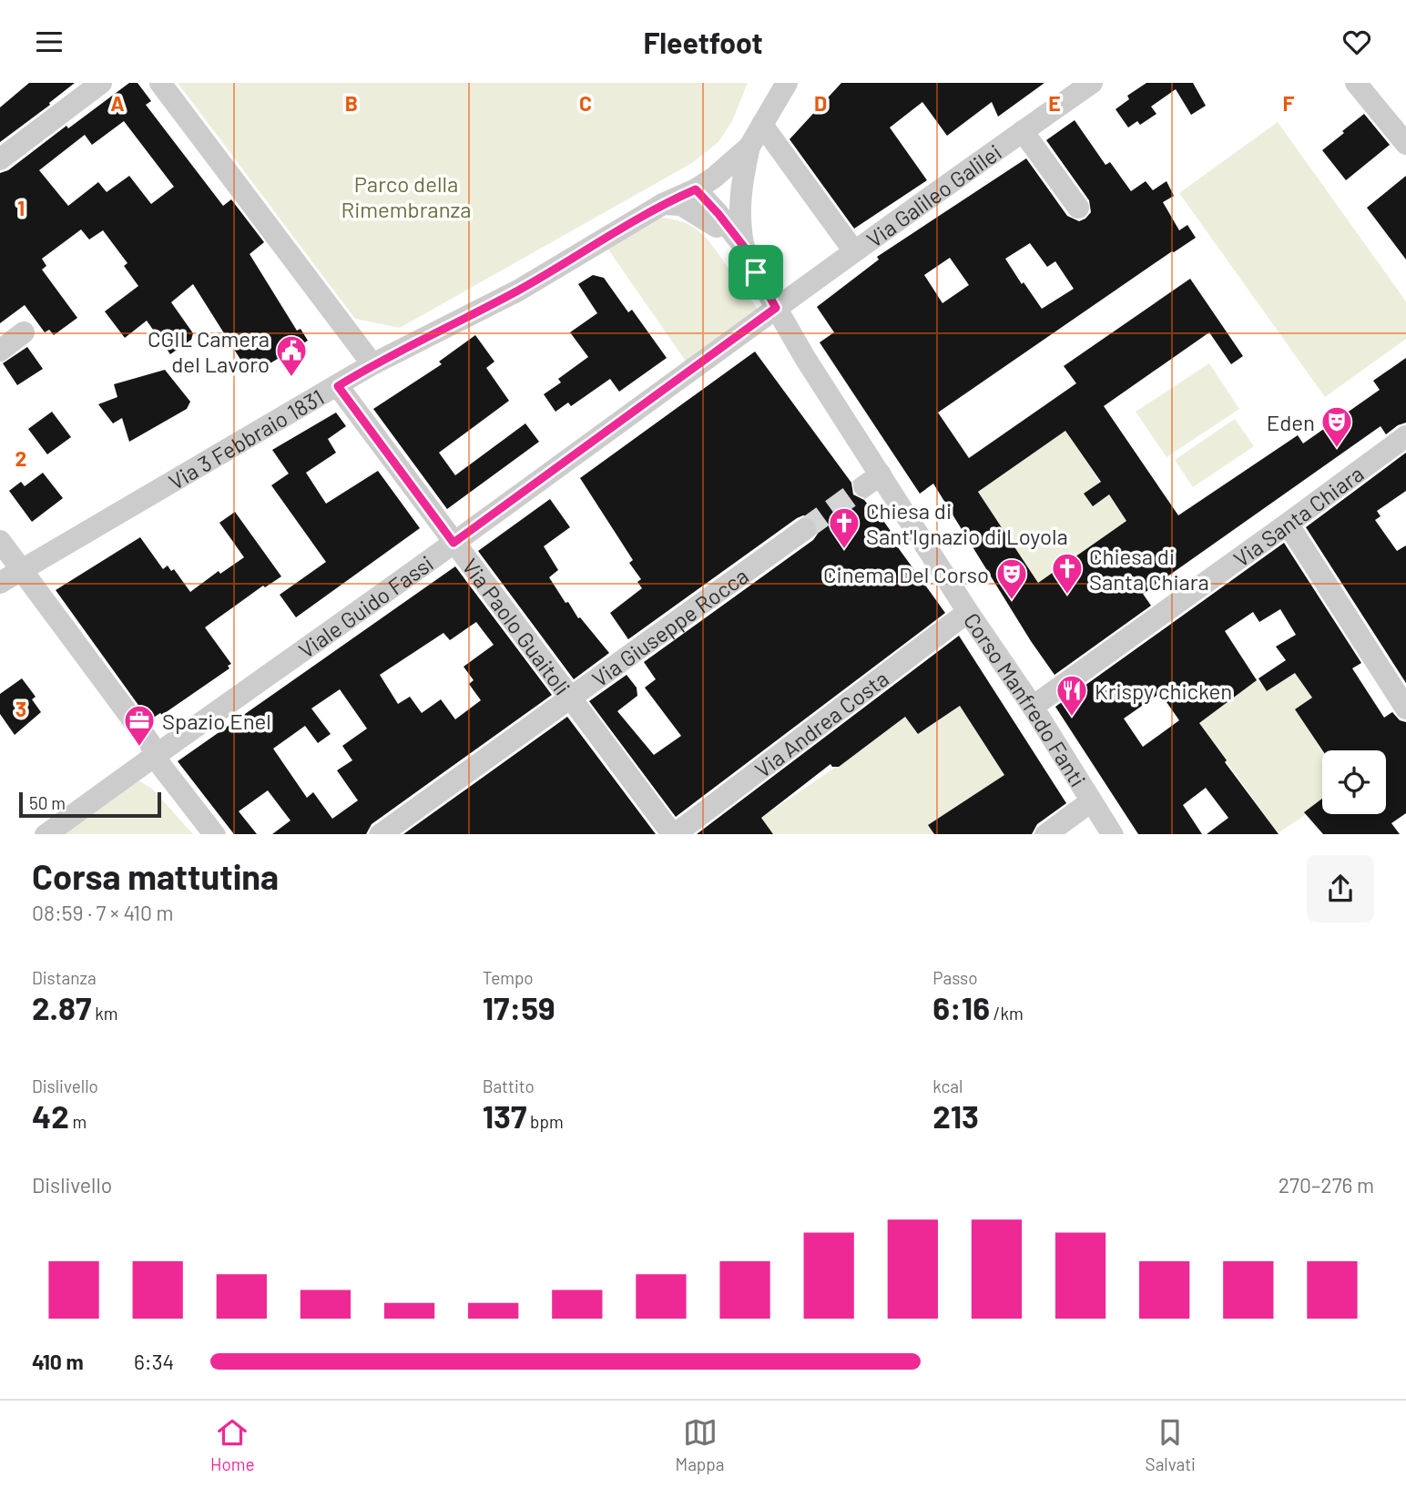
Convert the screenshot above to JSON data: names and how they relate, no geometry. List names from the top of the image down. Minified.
{"streets":{"street":["Via Galileo Galilei","Via 3 Febbraio 1831","Via Santa Chiara","Viale Guido Fassi","Via Paolo Guaitoli","Via Giuseppe Rocca","Corso Manfredo Fanti","Via Andrea Costa"]},"crossings":[["Via Galileo Galilei","Viale Guido Fassi"],["Via Galileo Galilei","Corso Manfredo Fanti"],["Via 3 Febbraio 1831","Via Paolo Guaitoli"],["Via Santa Chiara","Corso Manfredo Fanti"],["Viale Guido Fassi","Via Paolo Guaitoli"],["Viale Guido Fassi","Corso Manfredo Fanti"],["Via Paolo Guaitoli","Via Giuseppe Rocca"],["Via Paolo Guaitoli","Via Andrea Costa"],["Corso Manfredo Fanti","Via Andrea Costa"]],"parks":["Parco della Rimembranza"],"places":{"public building":["CGIL Camera del Lavoro"],"theatre":["Eden","Cinema Del Corso"],"church":["Chiesa di Sant'Ignazio di Loyola","Chiesa di Santa Chiara"],"restaurant":["Krispy chicken"],"office":["Spazio Enel"]},"scale_bar":"50 m","page":{"header":"Fleetfoot","scale":"50 m","heading":["Corsa mattutina","08:59 · 7 × 410 m"],"stats":[["Distanza","2.87 km"],["Tempo","17:59"],["Passo","6:16 /km"],["Dislivello","42 m"],["Battito","137 bpm"],["kcal","213"]],"chart":["Dislivello","270–276 m"],"list":[{"name":"410 m","note":"6:34"}],"tabs":["Home","Mappa","Salvati"]},"grid":{"columns":["A","B","C","D","E","F"],"rows":["1","2","3"]}}
